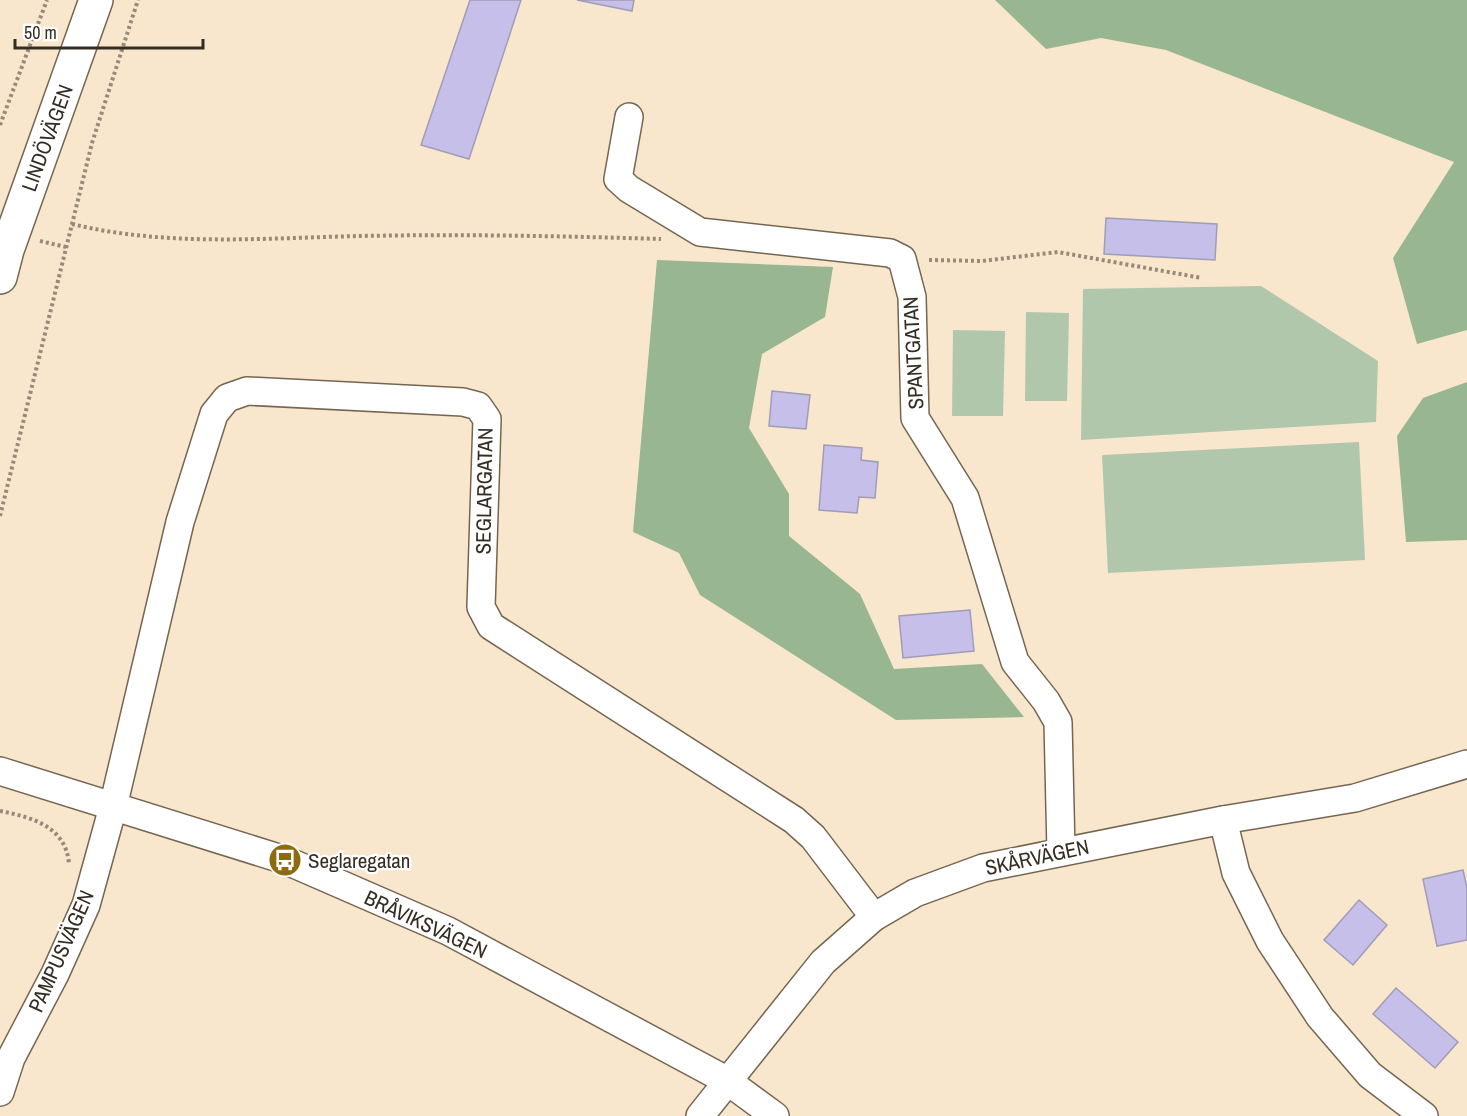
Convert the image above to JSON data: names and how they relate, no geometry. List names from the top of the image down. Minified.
{"streets":{"main road":["LINDÖVÄGEN"],"street":["SPANTGATAN","SEGLARGATAN","SKÅRVÄGEN","BRÅVIKSVÄGEN","PAMPUSVÄGEN"]},"crossings":[["SPANTGATAN","SKÅRVÄGEN"],["SEGLARGATAN","SKÅRVÄGEN"],["SEGLARGATAN","BRÅVIKSVÄGEN"],["SEGLARGATAN","PAMPUSVÄGEN"],["SKÅRVÄGEN","BRÅVIKSVÄGEN"],["BRÅVIKSVÄGEN","PAMPUSVÄGEN"]],"places":{"bus stop":["Seglaregatan"]},"scale_bar":"50 m"}
